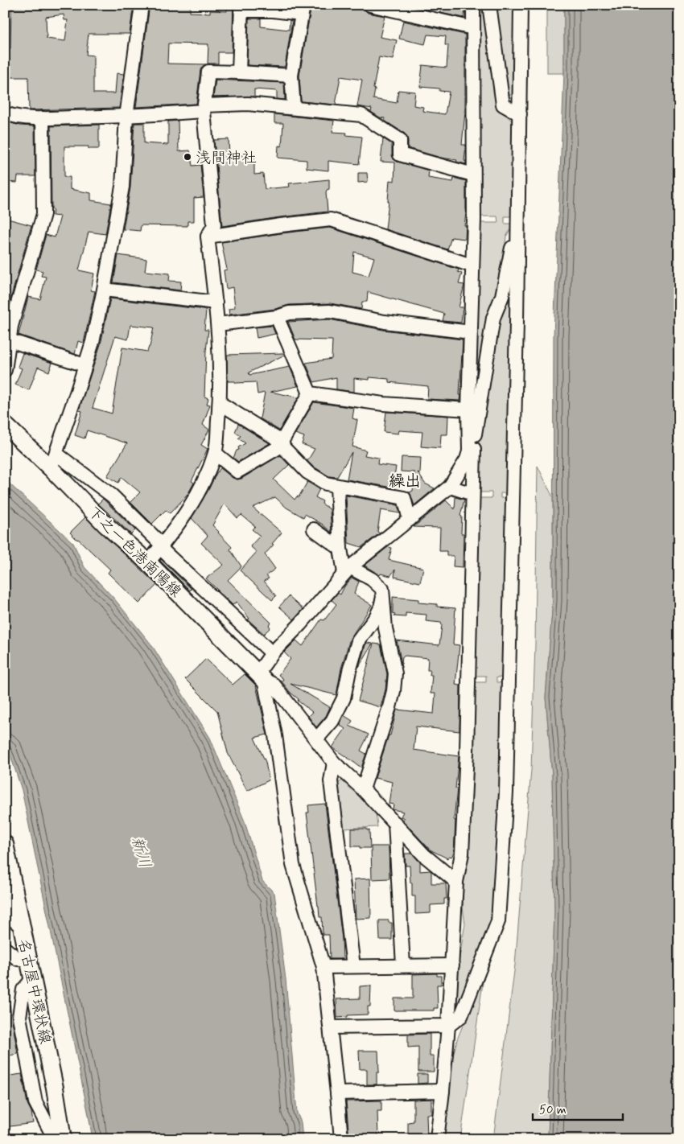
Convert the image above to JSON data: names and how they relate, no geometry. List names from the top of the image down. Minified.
{"streets":{"main road":["下之一色港南陽線","名古屋中環状線"]},"districts":["繰出"],"water":["新川"],"places":["浅間神社"],"scale_bar":"50 m"}
